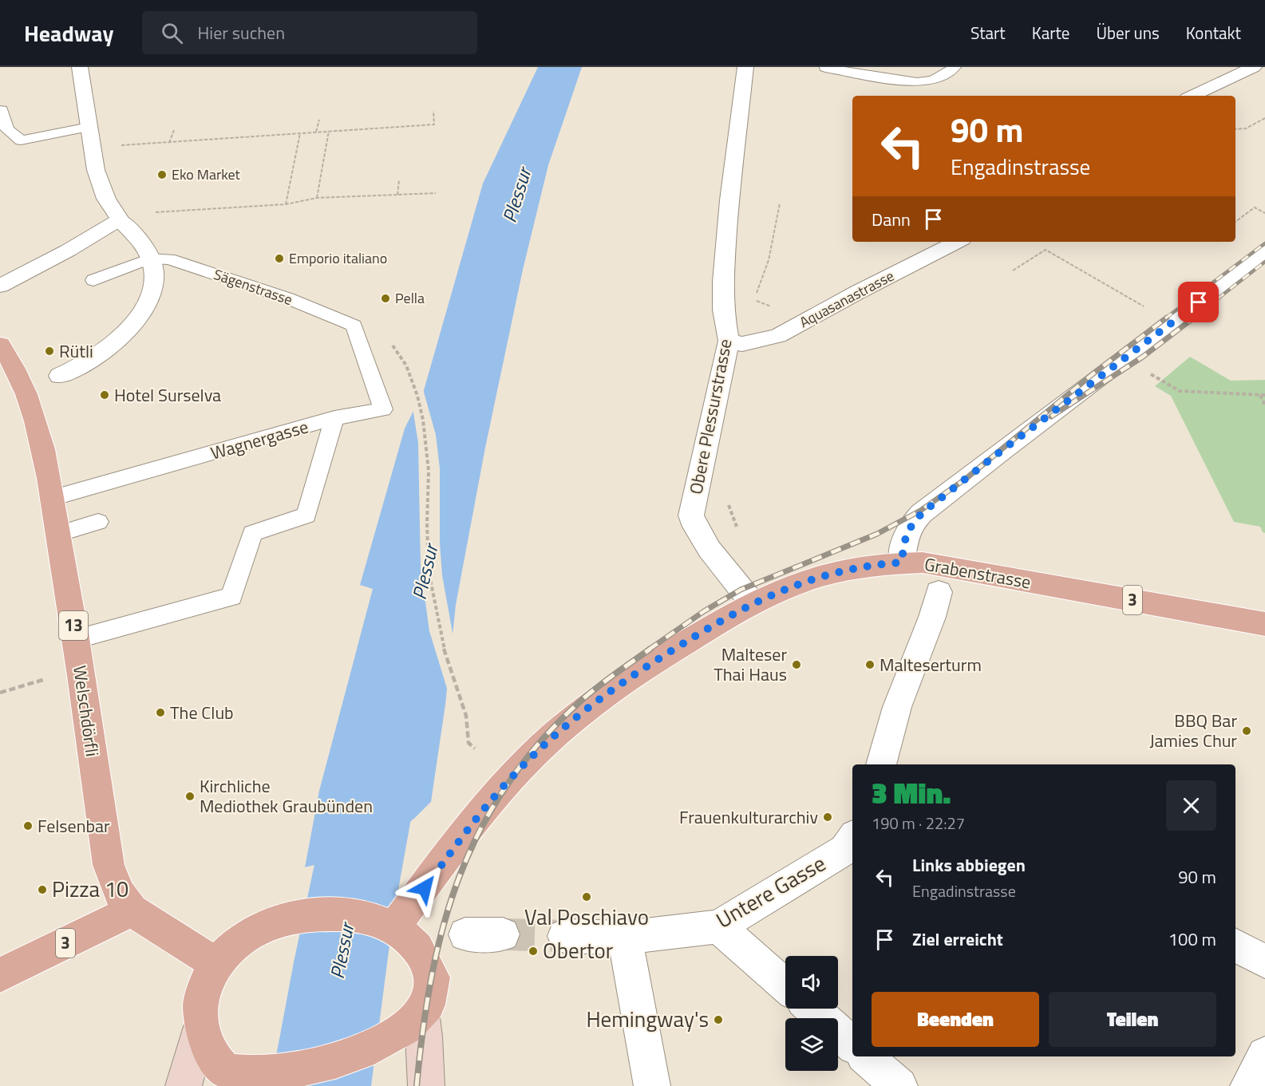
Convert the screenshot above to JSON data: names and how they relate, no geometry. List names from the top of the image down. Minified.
{"streets":{"main road":["Grabenstrasse","3","13","Welschdörfli"],"street":["Aquasanastrasse","Obere Plessurstrasse","Untere Gasse"],"lane":["Sägenstrasse","Wagnergasse"]},"crossings":[["Sägenstrasse","Wagnergasse"],["Aquasanastrasse","Obere Plessurstrasse"],["Obere Plessurstrasse","Grabenstrasse"],["Wagnergasse","Welschdörfli"],["3","Welschdörfli"]],"water":["Plessur"],"places":["Eko Market","Emporio italiano","Pella","Rütli","Hotel Surselva","Malteser Thai Haus","Malteserturm","The Club","BBQ Bar Jamies Chur","Kirchliche Mediothek Graubünden","Frauenkulturarchiv","Felsenbar","Pizza 10","Val Poschiavo","Obertor","Hemingway's"],"page":{"header":"Headway","search":"Hier suchen","nav":["Start","Karte","Über uns","Kontakt"],"turn":["90 m","Engadinstrasse"],"then":"Dann","heading":["3 Min.","190 m · 22:27"],"list":[{"name":"Links abbiegen","note":"Engadinstrasse","value":"90 m"},{"name":"Ziel erreicht","value":"100 m"}],"buttons":["Beenden","Teilen"]}}
